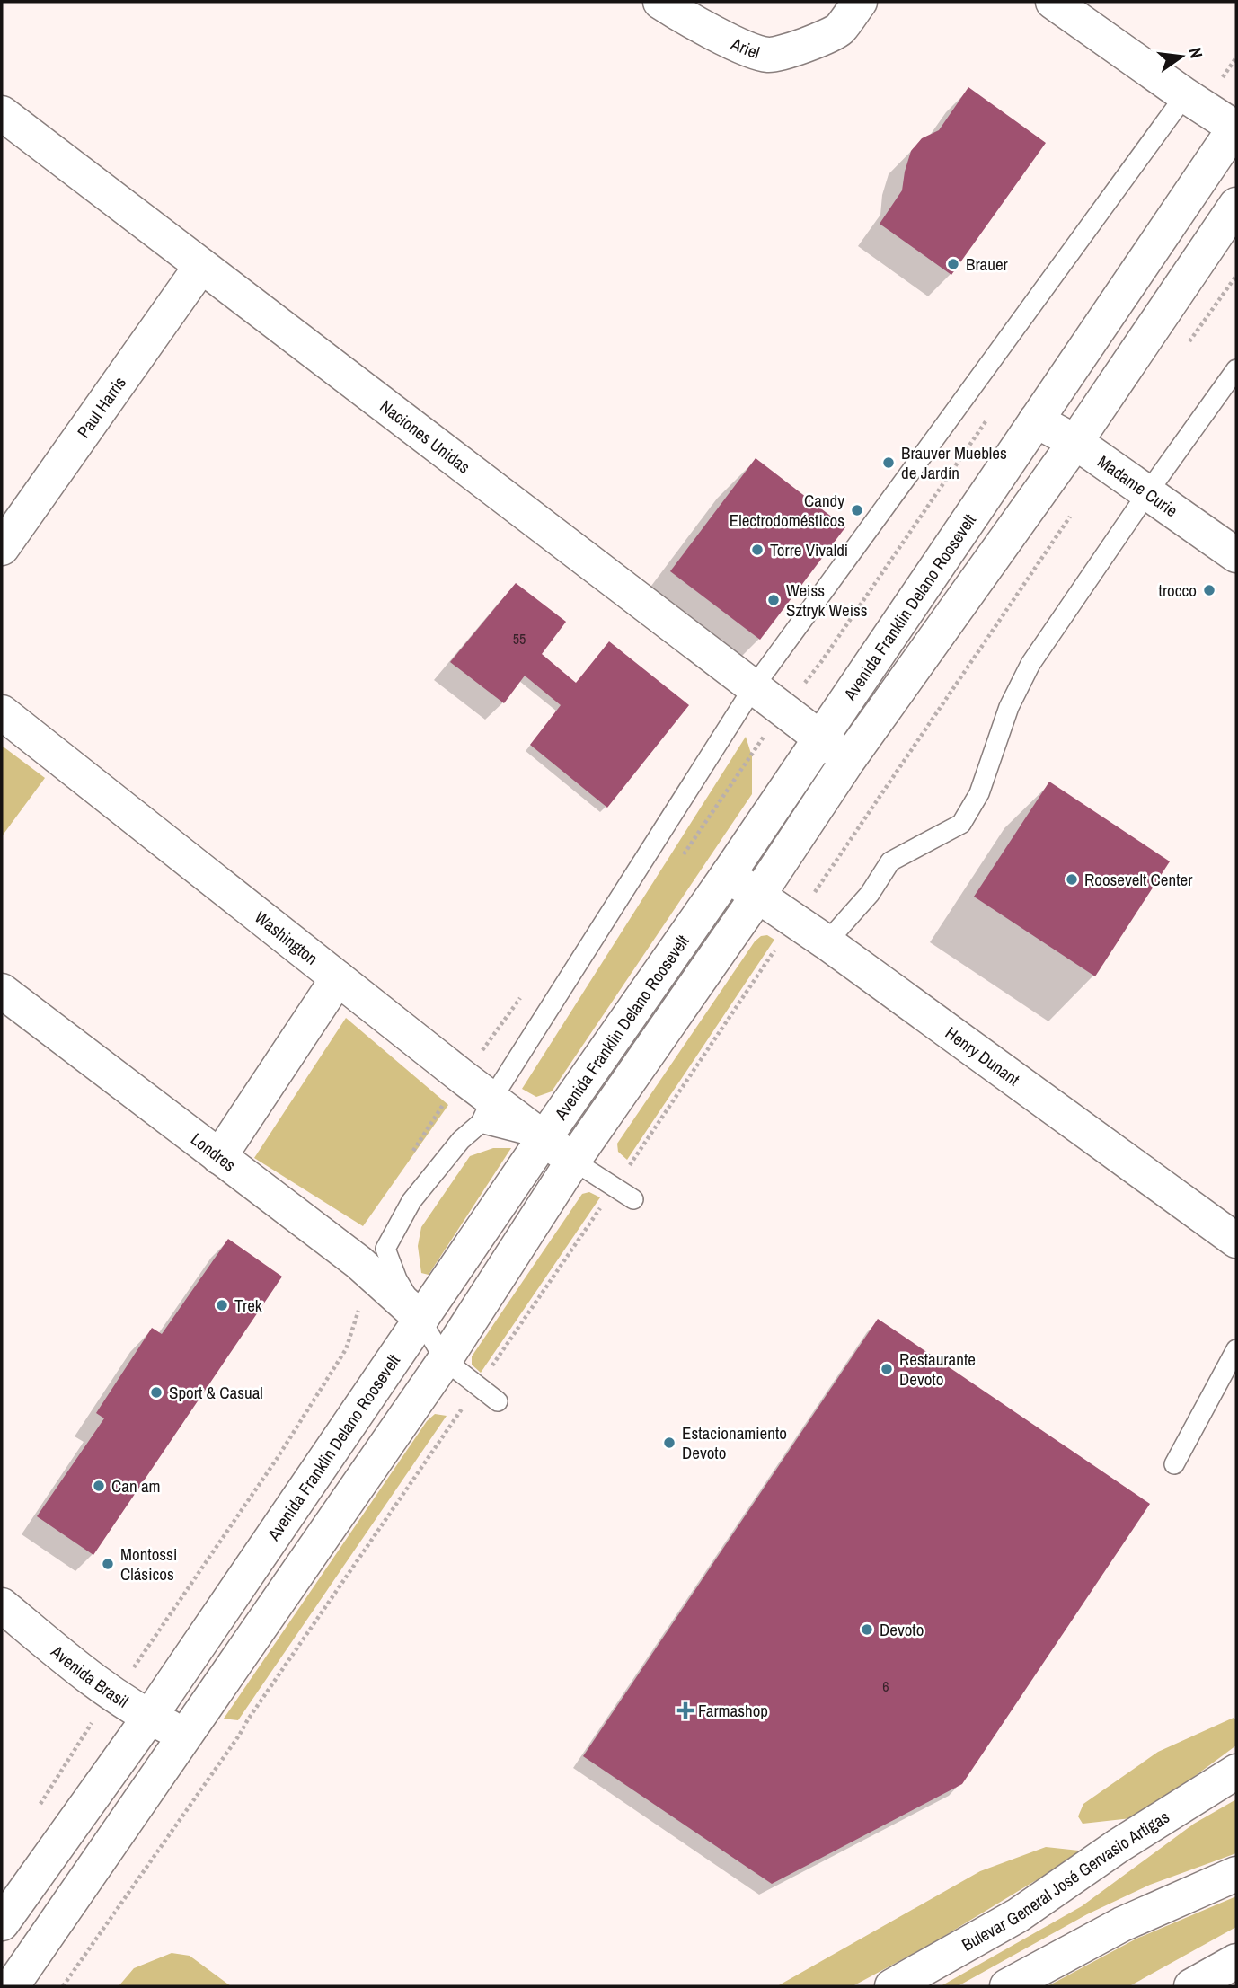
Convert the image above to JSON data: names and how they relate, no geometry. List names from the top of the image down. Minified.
{"streets":{"main road":["Ariel","Paul Harris","Naciones Unidas","Madame Curie","Avenida Franklin Delano Roosevelt","Washington","Henry Dunant","Londres","Avenida Brasil","Bulevar General José Gervasio Artigas"]},"crossings":[["Paul Harris","Naciones Unidas"],["Naciones Unidas","Avenida Franklin Delano Roosevelt"],["Madame Curie","Avenida Franklin Delano Roosevelt"],["Avenida Franklin Delano Roosevelt","Washington"],["Avenida Franklin Delano Roosevelt","Henry Dunant"],["Avenida Franklin Delano Roosevelt","Londres"],["Avenida Franklin Delano Roosevelt","Avenida Brasil"]],"places":{"other":["Brauer","Brauver Muebles de Jardín","Candy Electrodomésticos","Torre Vivaldi","trocco","Weiss Sztryk Weiss","Roosevelt Center","Trek","Restaurante Devoto","Sport & Casual","Estacionamiento Devoto","Can am","Montossi Clásicos","Devoto"],"health":["Farmashop"]},"house_numbers":["55","6"],"north":"right"}
